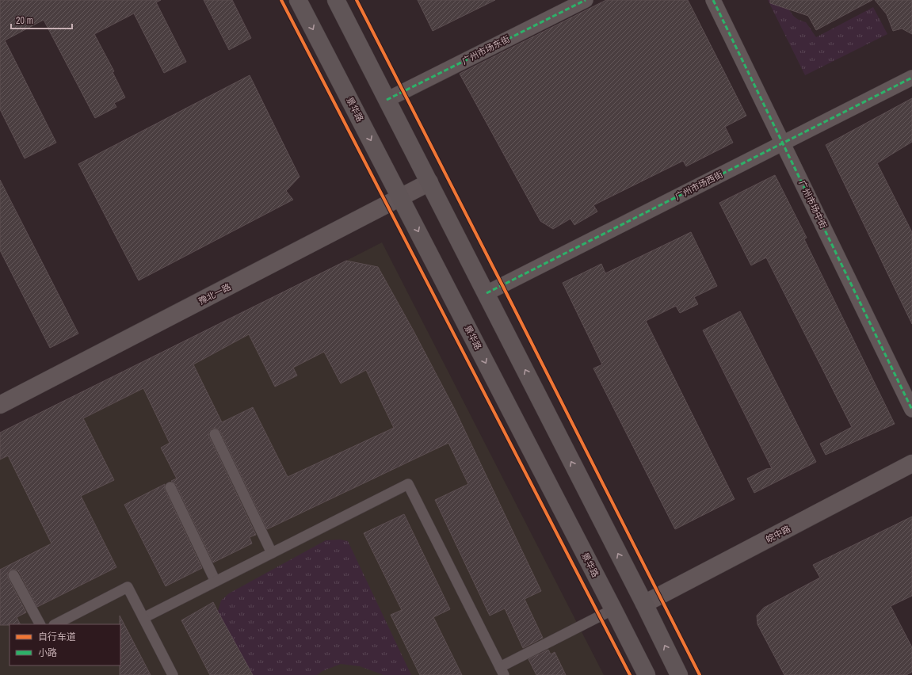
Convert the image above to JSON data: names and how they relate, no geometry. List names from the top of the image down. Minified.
{"streets":{"main road":["景华路"],"street":["广州市场东街","广州市场西街","广州市场中街","豫北一路","皖中路"]},"crossings":[["景华路","豫北一路"],["广州市场西街","广州市场中街"]],"legend":["自行车道","小路"],"scale_bar":"20 m"}
